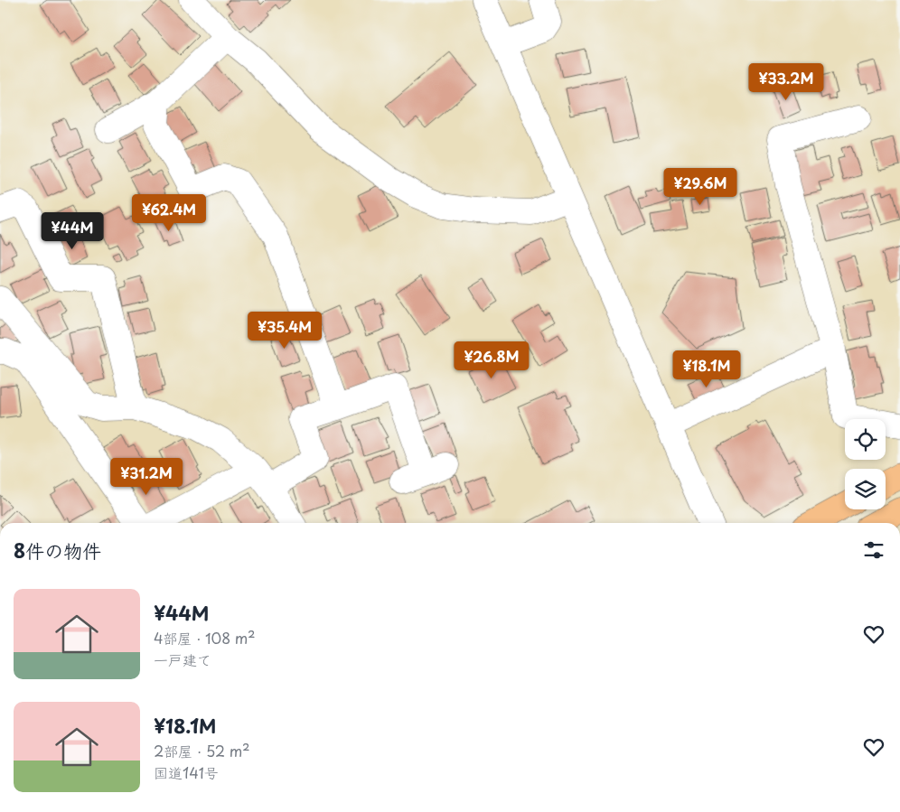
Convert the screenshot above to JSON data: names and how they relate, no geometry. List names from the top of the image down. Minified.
{"page":{"price":["¥33.2M","¥29.6M","¥62.4M","¥44M","¥35.4M","¥26.8M","¥18.1M","¥31.2M"],"heading":"8件の物件","list":[{"name":"¥44M","note":"4部屋 · 108 m² · 一戸建て"},{"name":"¥18.1M","note":"2部屋 · 52 m² · 国道141号"}]}}
